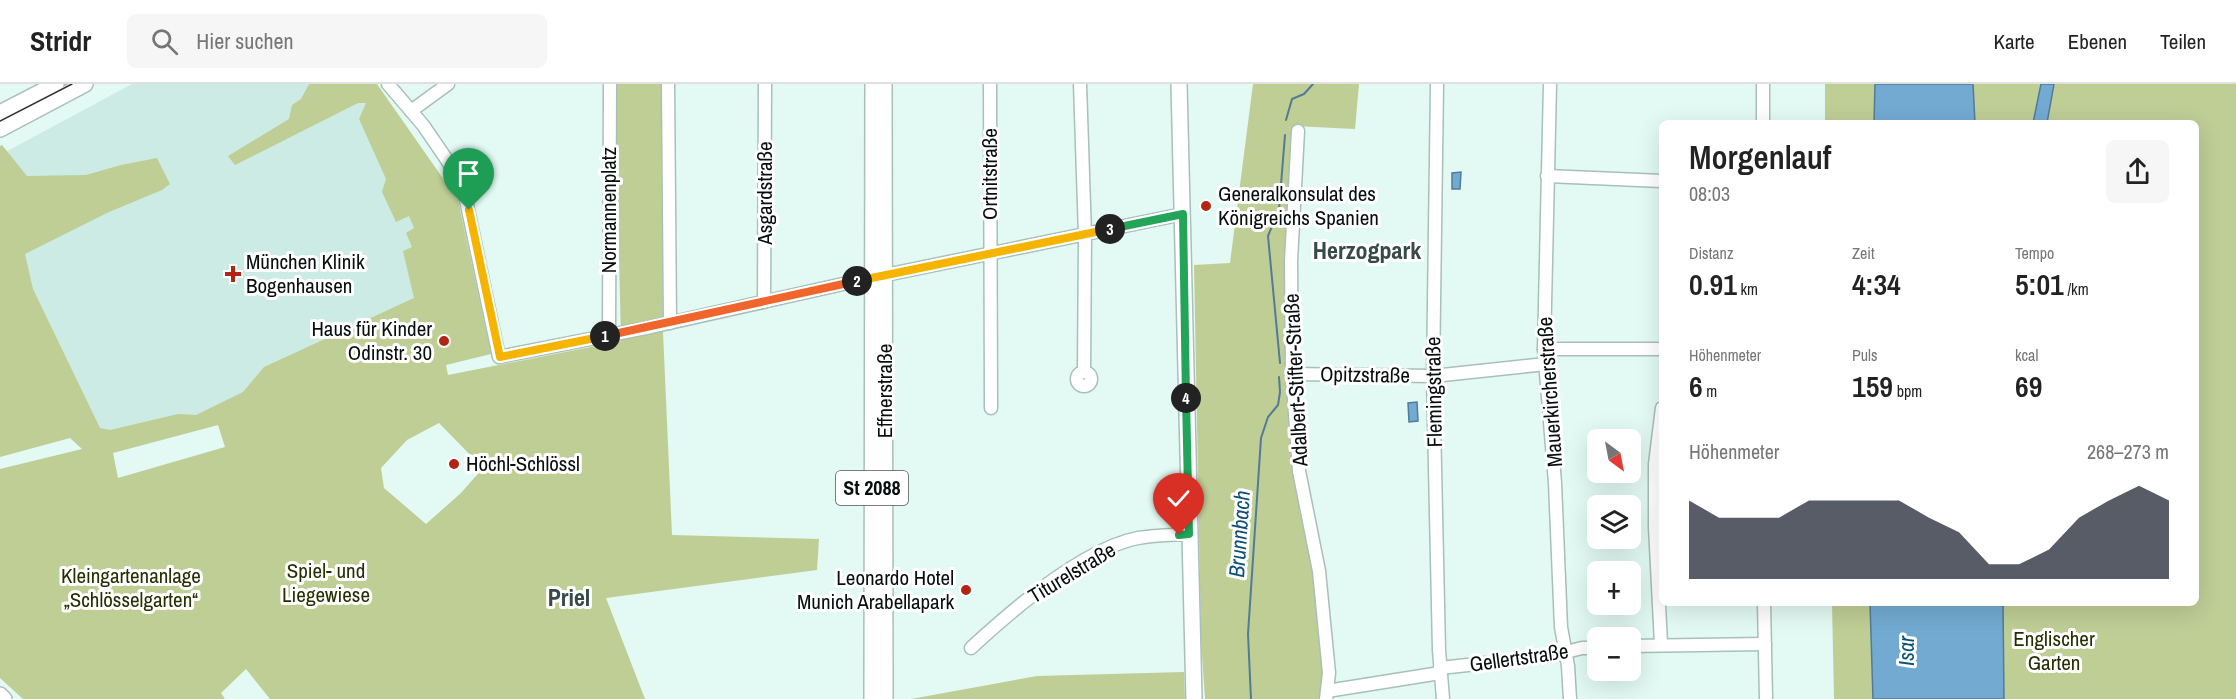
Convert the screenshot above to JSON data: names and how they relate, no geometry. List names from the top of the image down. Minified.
{"streets":{"main road":["Effnerstraße","St 2088"],"street":["Ortnitstraße","Asgardstraße","Normannenplatz","Opitzstraße","Adalbert-Stifter-Straße","Flemingstraße","Mauerkircherstraße","Titurelstraße","Gellertstraße"]},"crossings":[["Opitzstraße","Adalbert-Stifter-Straße"],["Opitzstraße","Flemingstraße"],["Opitzstraße","Mauerkircherstraße"],["Adalbert-Stifter-Straße","Gellertstraße"],["Flemingstraße","Gellertstraße"],["Mauerkircherstraße","Gellertstraße"]],"districts":["Herzogpark","Priel"],"water":["Brunnbach","Isar"],"parks":["Spiel- und Liegewiese","Kleingartenanlage „Schlösselgarten“","Englischer Garten"],"places":{"other":["Generalkonsulat des Königreichs Spanien","Haus für Kinder Odinstr. 30","Höchl-Schlössl","Leonardo Hotel Munich Arabellapark"],"health":["München Klinik Bogenhausen"]},"north":"bottom right","page":{"header":"Stridr","search":"Hier suchen","nav":["Karte","Ebenen","Teilen"],"heading":["Morgenlauf","08:03"],"pins":["3","2","1","4"],"stats":[["Distanz","0.91 km"],["Zeit","4:34"],["Tempo","5:01 /km"],["Höhenmeter","6 m"],["Puls","159 bpm"],["kcal","69"]],"chart":["Höhenmeter","268–273 m"],"map_buttons":["+","−"]}}
